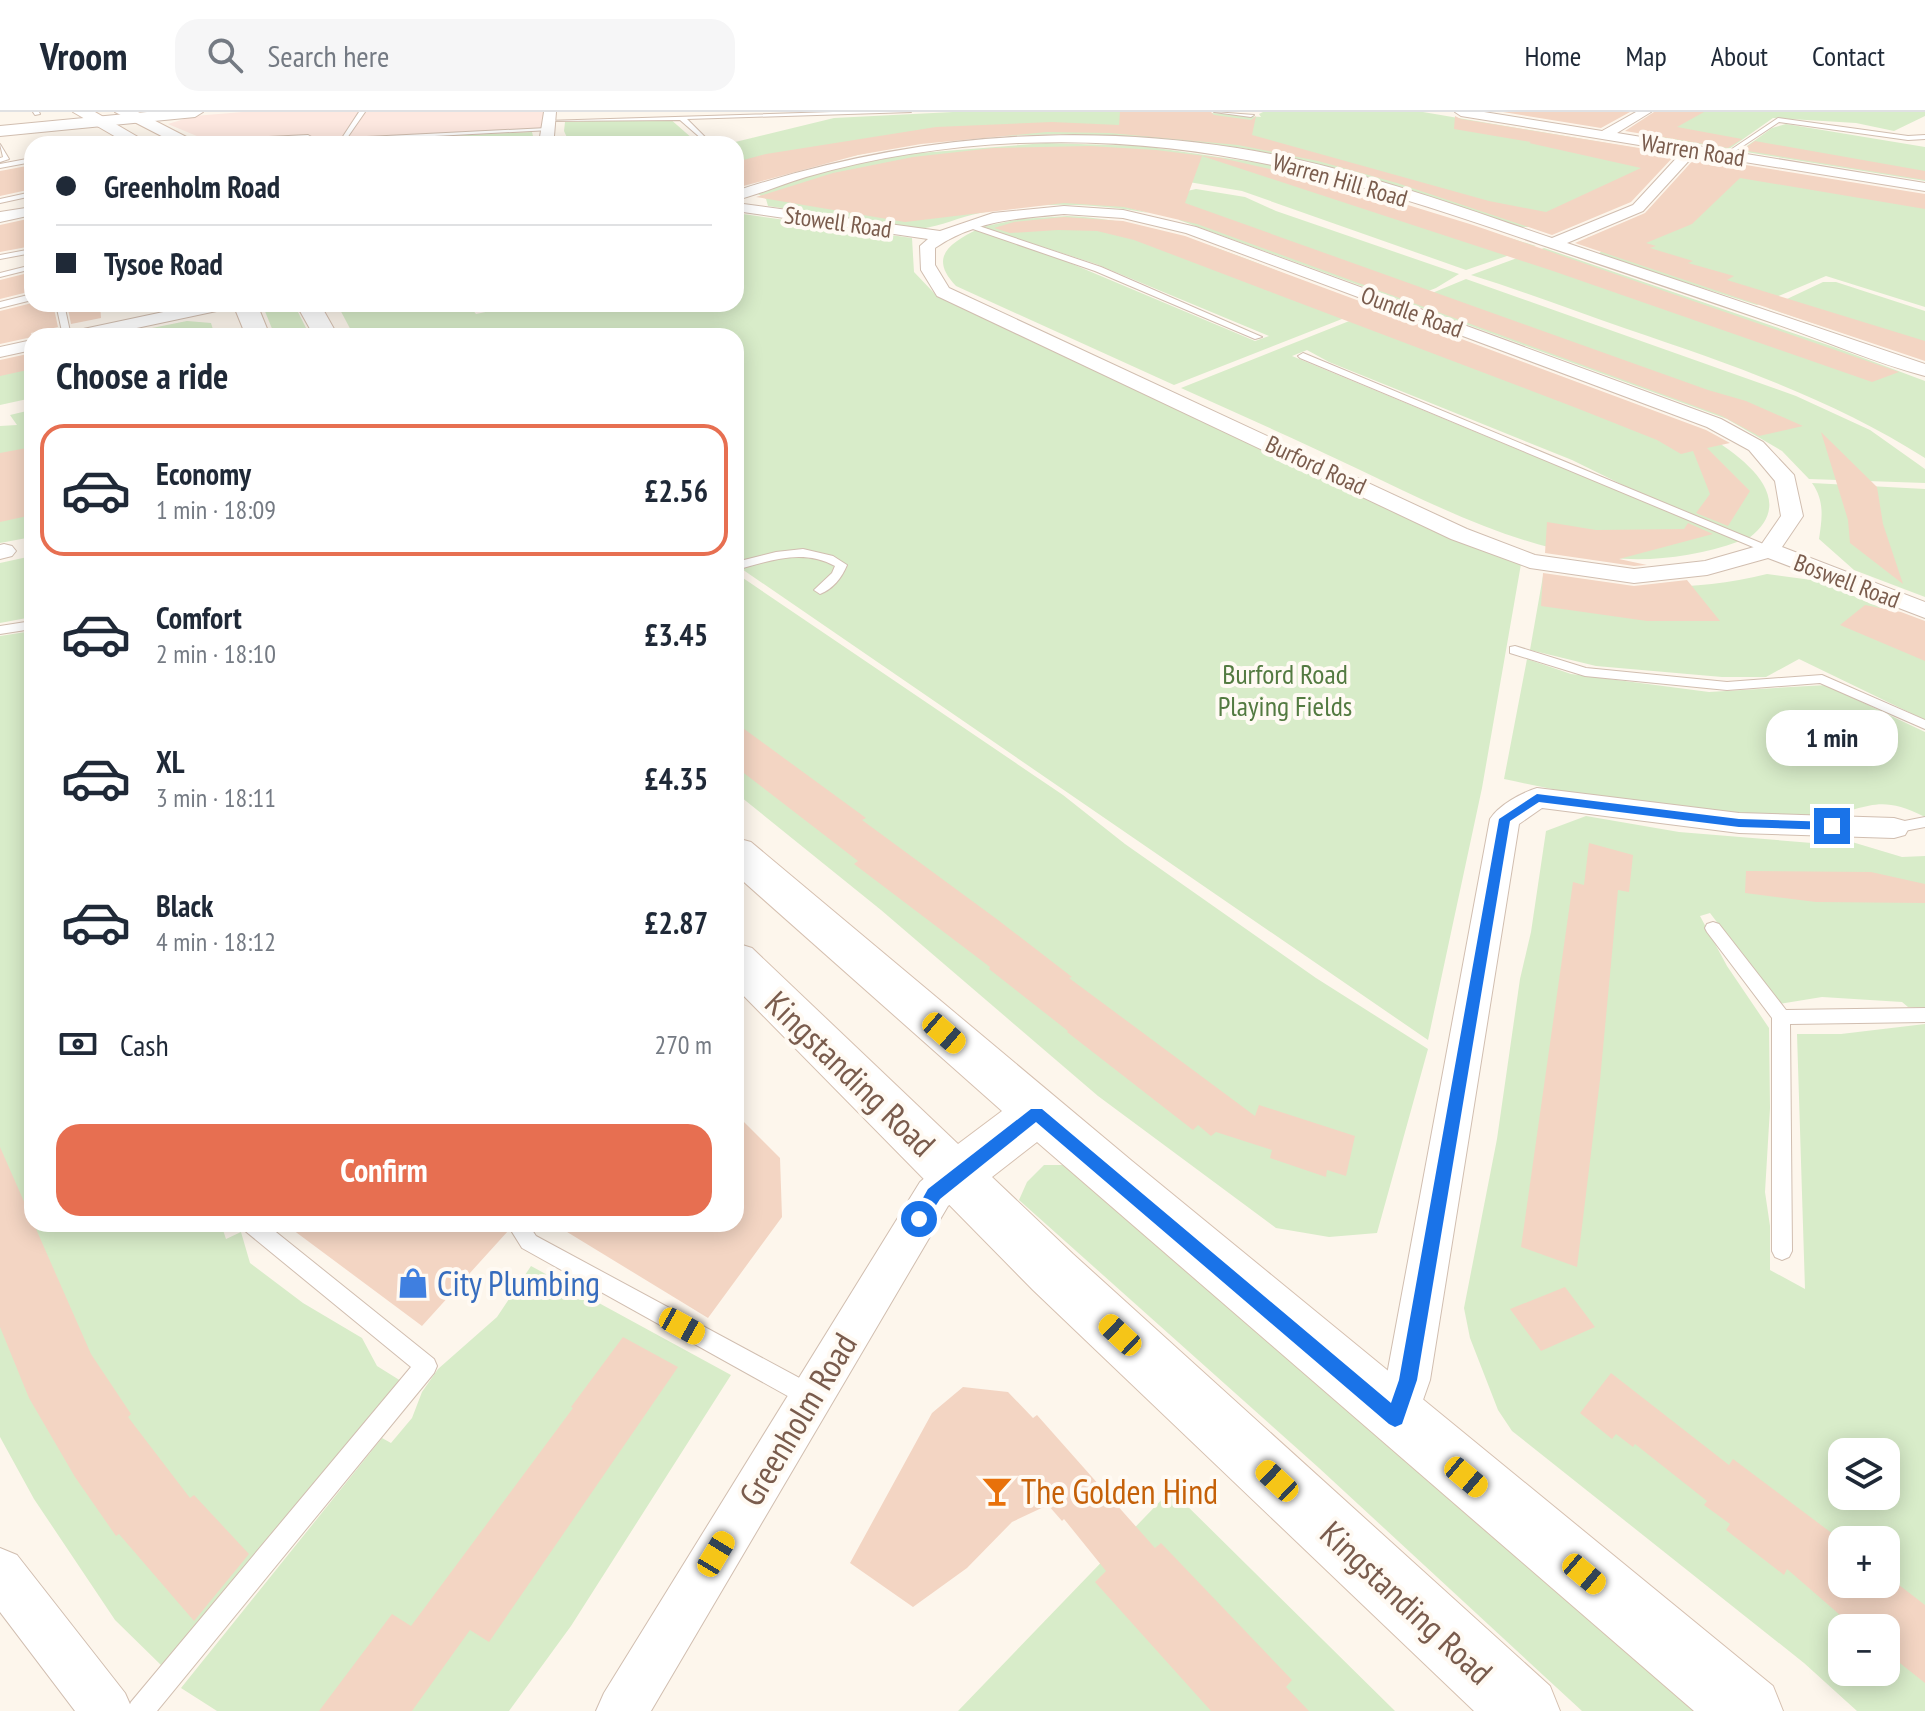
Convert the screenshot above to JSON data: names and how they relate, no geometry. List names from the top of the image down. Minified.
{"streets":{"main road":["Kingstanding Road"],"street":["Warren Road","Warren Hill Road","Stowell Road","Oundle Road","Burford Road","Boswell Road","Greenholm Road"]},"crossings":[["Stowell Road","Oundle Road"],["Stowell Road","Burford Road"],["Oundle Road","Burford Road"],["Oundle Road","Boswell Road"],["Burford Road","Boswell Road"],["Kingstanding Road","Greenholm Road"]],"parks":["Burford Road Playing Fields"],"places":{"shop":["City Plumbing"],"bar":["The Golden Hind"]},"page":{"header":"Vroom","search":"Search here","nav":["Home","Map","About","Contact"],"banner":["Greenholm Road","Tysoe Road"],"heading":"Choose a ride","list":[{"name":"Economy","note":"1 min · 18:09","value":"£2.56"},{"name":"Comfort","note":"2 min · 18:10","value":"£3.45"},{"name":"XL","note":"3 min · 18:11","value":"£4.35"},{"name":"Black","note":"4 min · 18:12","value":"£2.87"}],"bubble":"1 min","pay":["Cash","270 m"],"buttons":"Confirm","map_buttons":["+","−"]}}
